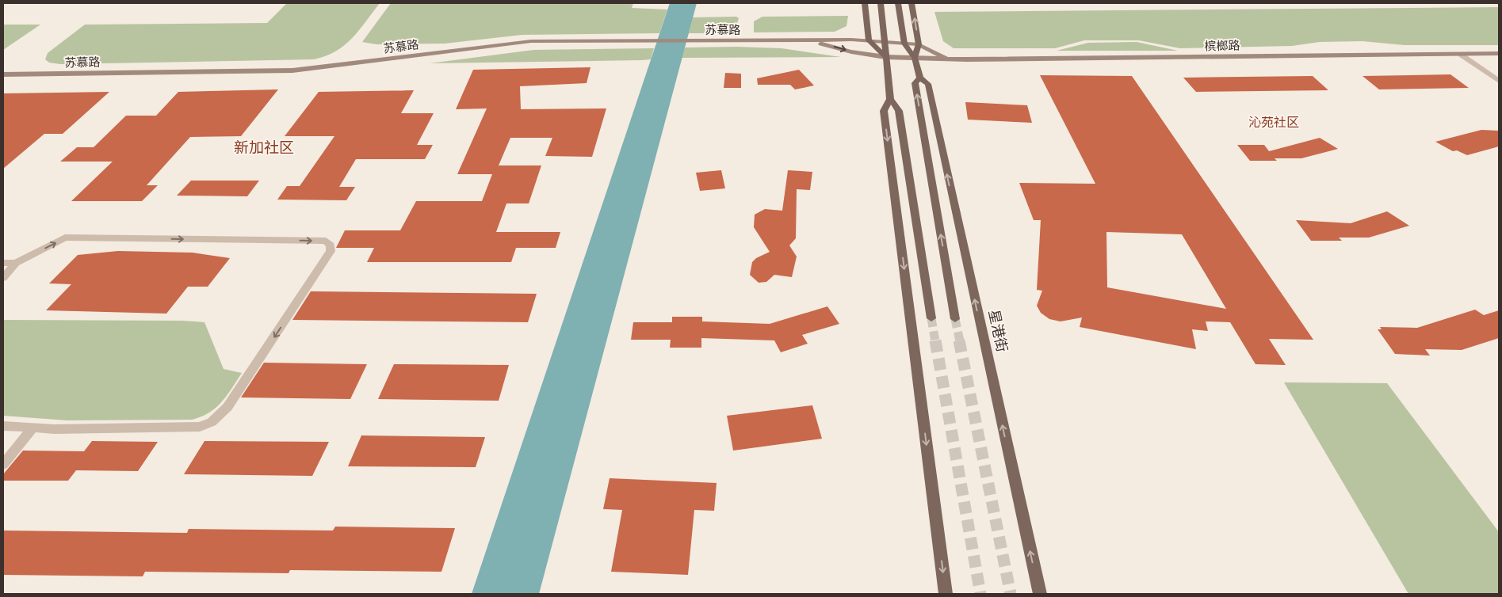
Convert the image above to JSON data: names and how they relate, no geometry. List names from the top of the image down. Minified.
{"streets":{"main road":["苏慕路","槟榔路","星港街"]},"crossings":[["苏慕路","槟榔路"],["苏慕路","星港街"]],"districts":["沁苑社区","新加社区"]}
